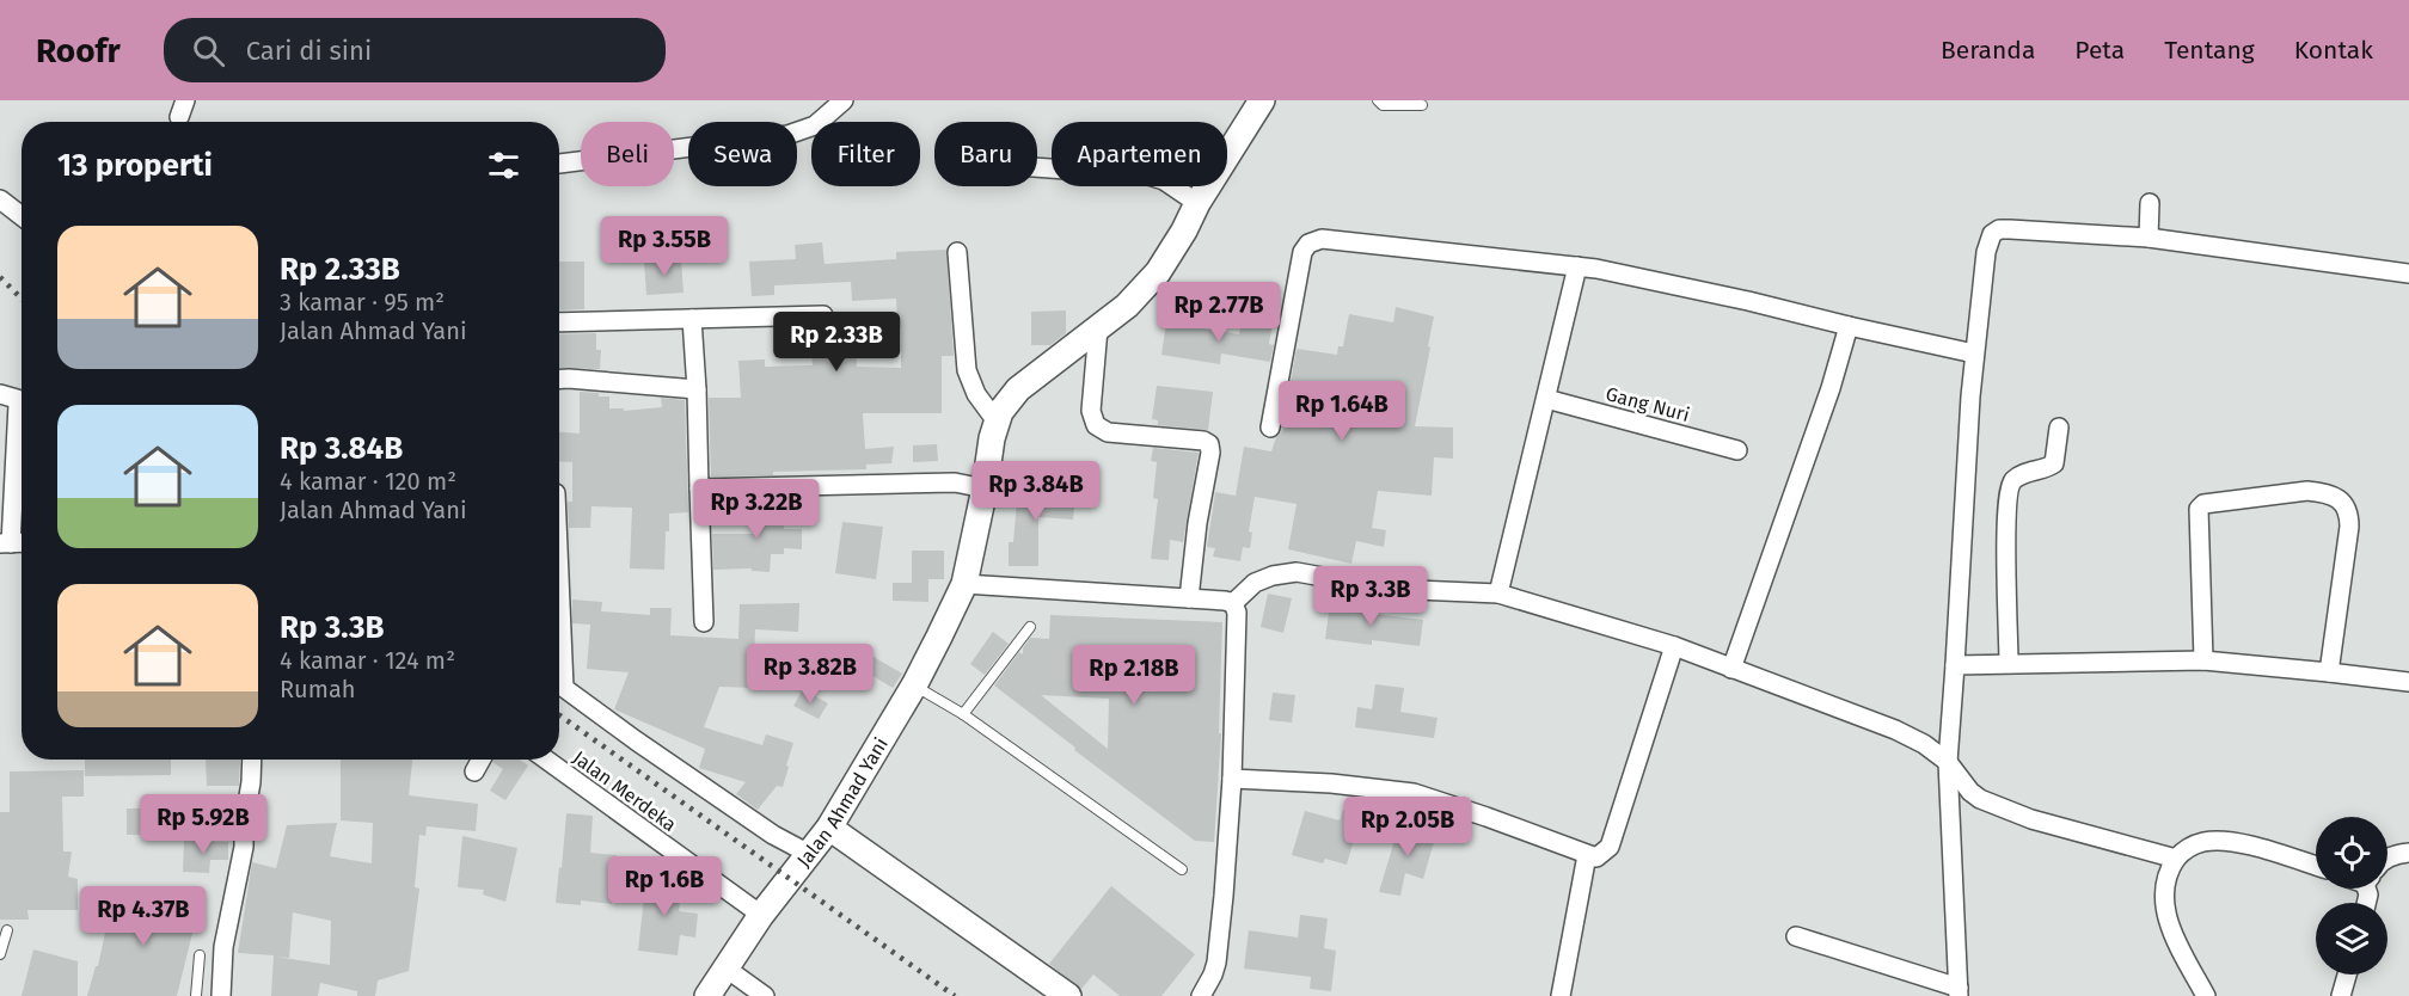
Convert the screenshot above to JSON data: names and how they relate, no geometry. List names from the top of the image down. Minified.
{"streets":{"street":["Gang Nuri","Jalan Merdeka","Jalan Ahmad Yani"]},"crossings":[["Jalan Merdeka","Jalan Ahmad Yani"]],"page":{"header":"Roofr","search":"Cari di sini","nav":["Beranda","Peta","Tentang","Kontak"],"chip":["Beli","Sewa","Filter","Baru","Apartemen"],"heading":"13 properti","list":[{"name":"Rp 2.33B","note":"3 kamar · 95 m² · Jalan Ahmad Yani"},{"name":"Rp 3.84B","note":"4 kamar · 120 m² · Jalan Ahmad Yani"},{"name":"Rp 3.3B","note":"4 kamar · 124 m² · Rumah"}],"price":["Rp 3.55B","Rp 2.77B","Rp 2.33B","Rp 1.64B","Rp 3.84B","Rp 3.22B","Rp 3.3B","Rp 3.82B","Rp 2.18B","Rp 5.92B","Rp 2.05B","Rp 1.6B","Rp 4.37B"]}}
